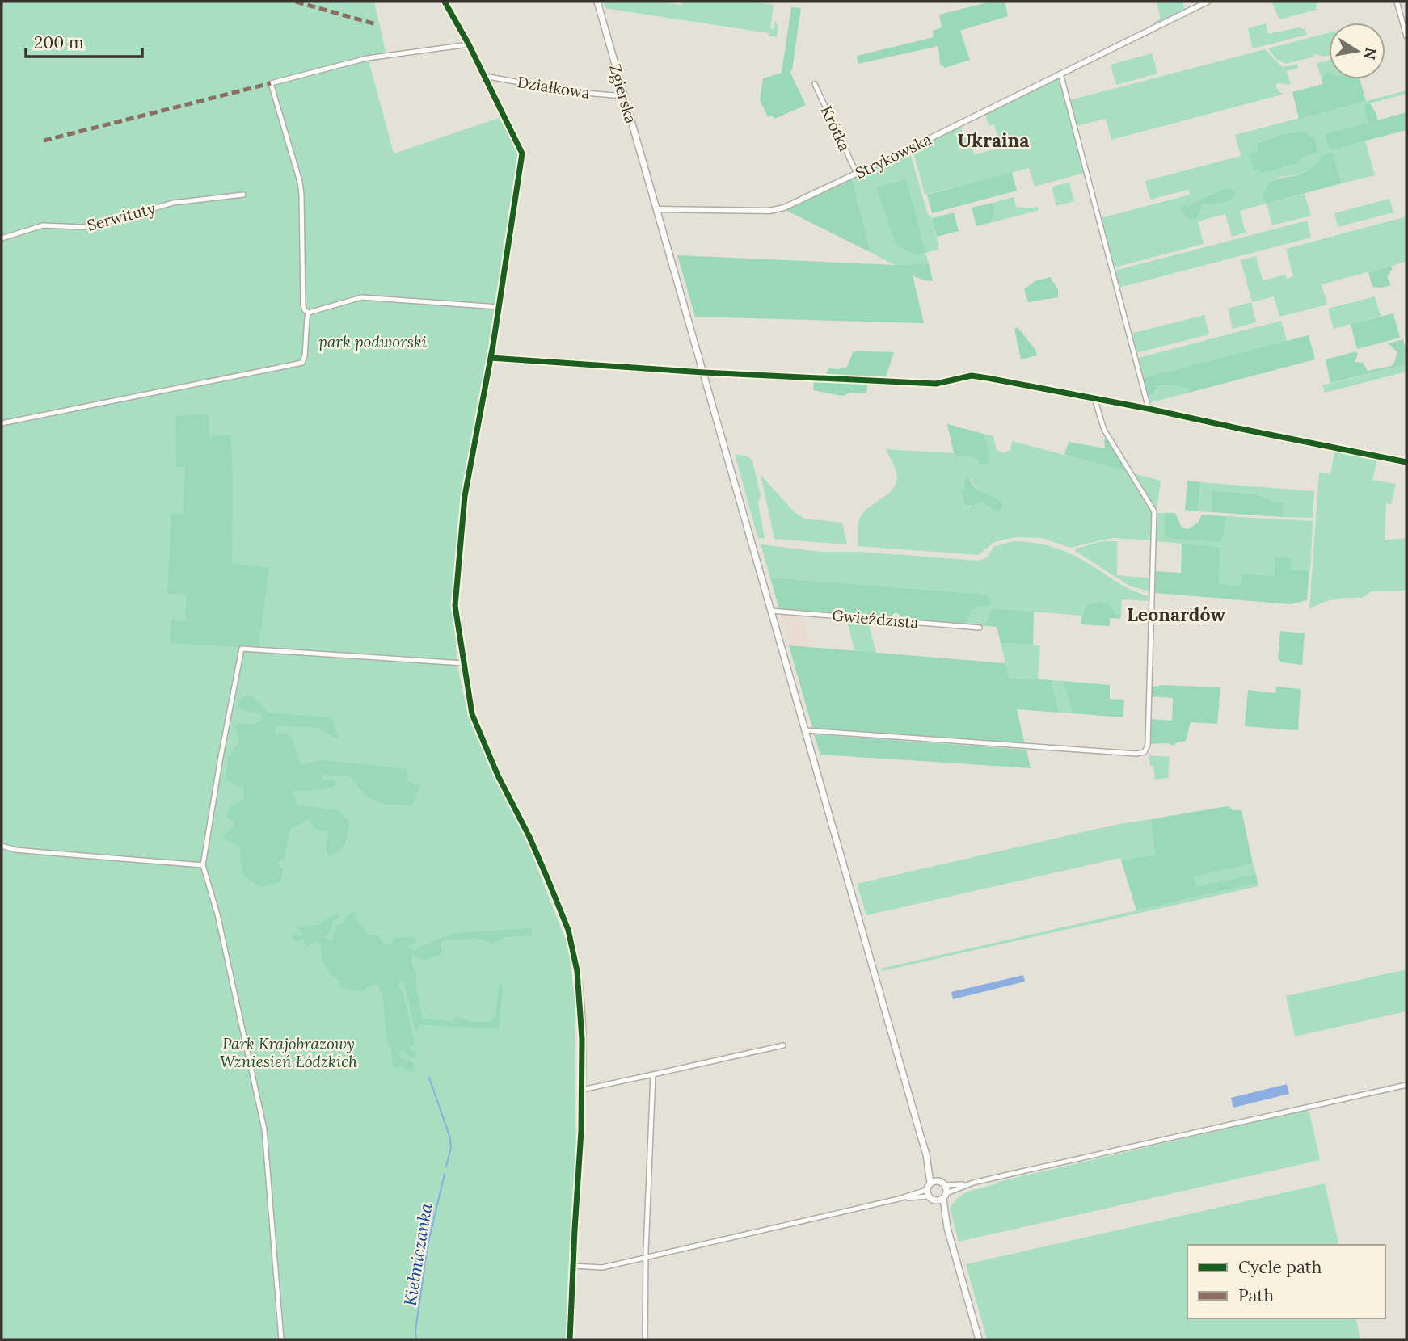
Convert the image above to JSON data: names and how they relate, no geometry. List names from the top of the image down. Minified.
{"streets":{"main road":["Zgierska"],"street":["Działkowa","Krótka","Strykowska","Serwituty","Gwieździsta"]},"crossings":[["Działkowa","Zgierska"],["Zgierska","Strykowska"],["Zgierska","Gwieździsta"],["Krótka","Strykowska"]],"districts":["Ukraina","Leonardów"],"water":["Kiełmiczanka"],"parks":["park podworski","Park Krajobrazowy Wzniesień Łódzkich"],"legend":["Cycle path","Path"],"scale_bar":"200 m","north":"right"}
